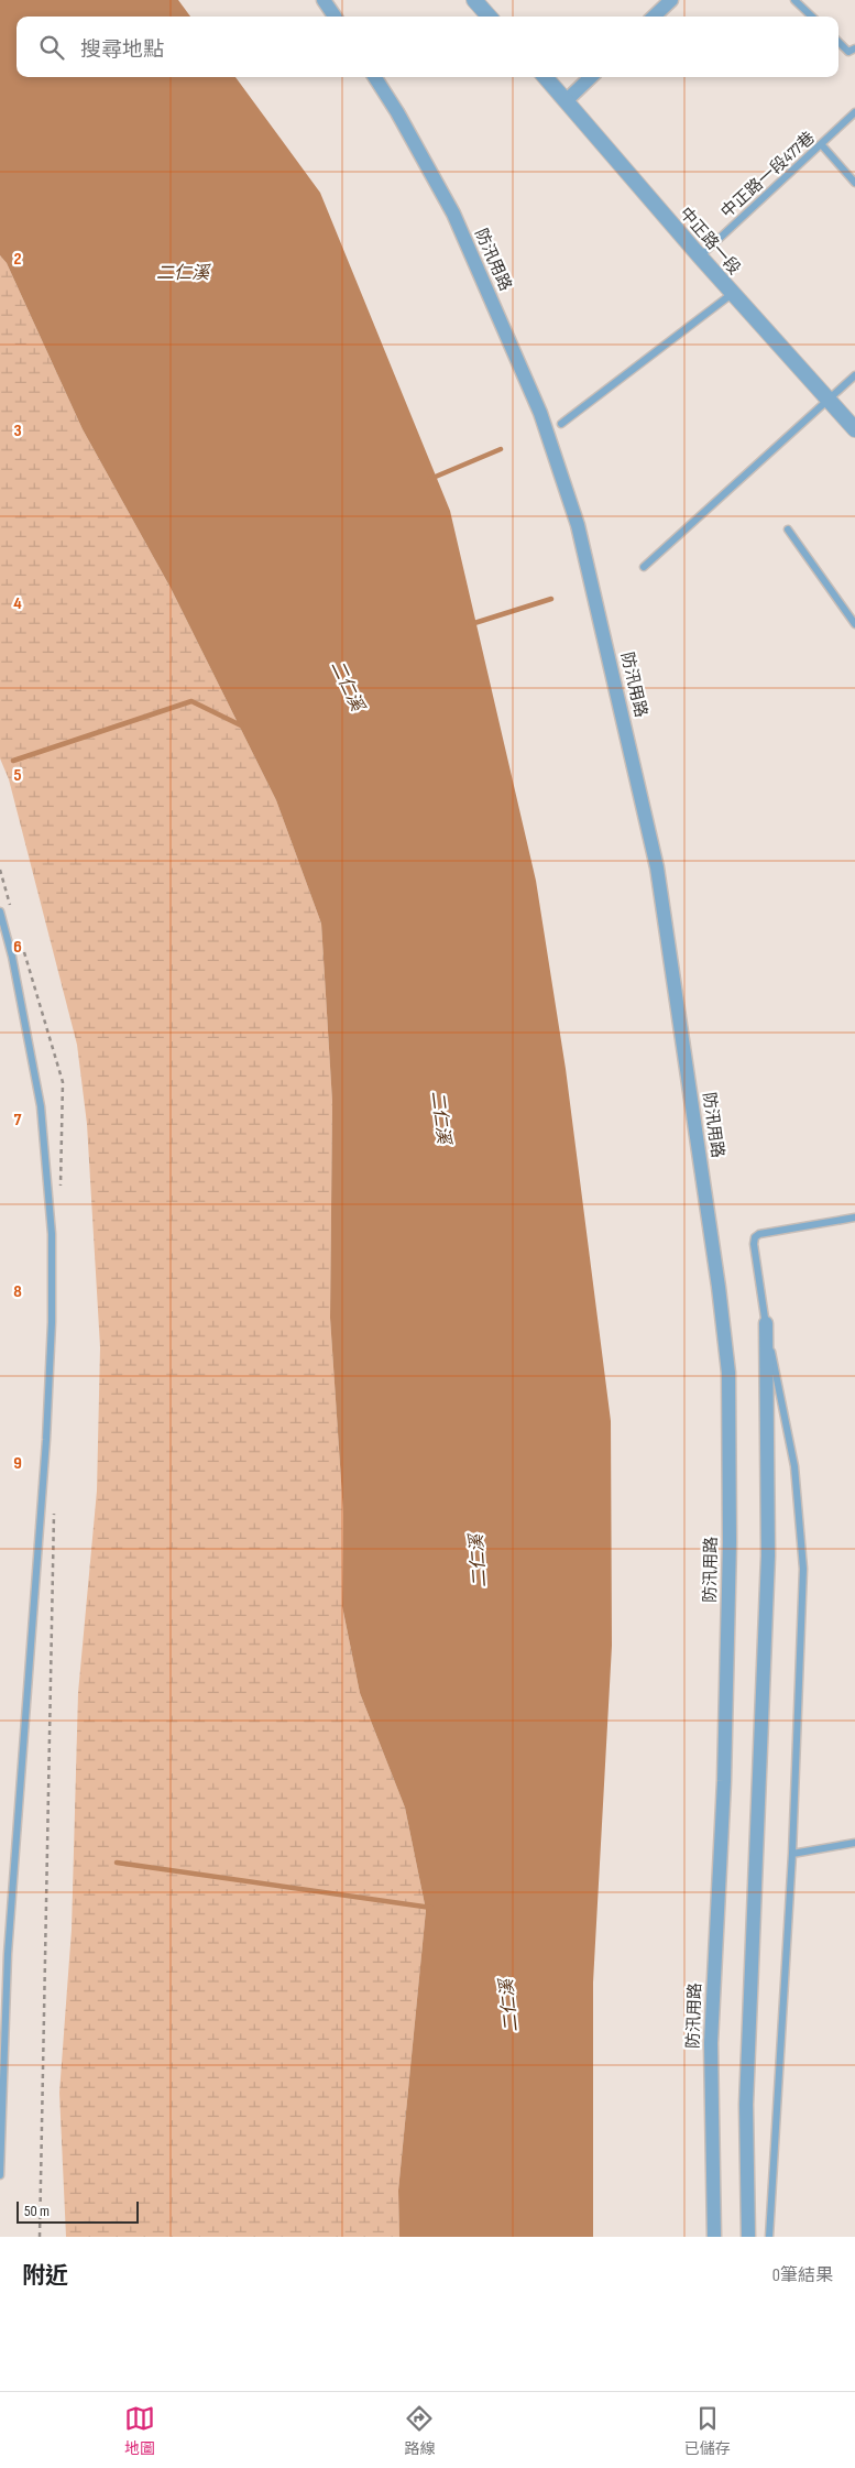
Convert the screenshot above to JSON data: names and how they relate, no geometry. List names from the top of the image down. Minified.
{"streets":{"street":["中正路一段","防汛用路"],"lane":["中正路一段477巷"]},"crossings":[["中正路一段477巷","中正路一段"]],"water":["二仁溪"],"scale_bar":"50 m","page":{"search":"搜尋地點","scale":"50 m","heading":["附近","0筆結果"],"nav":["地圖","路線","已儲存"]},"grid":{"rows":["2","3","4","5","6","7","8","9"]}}
